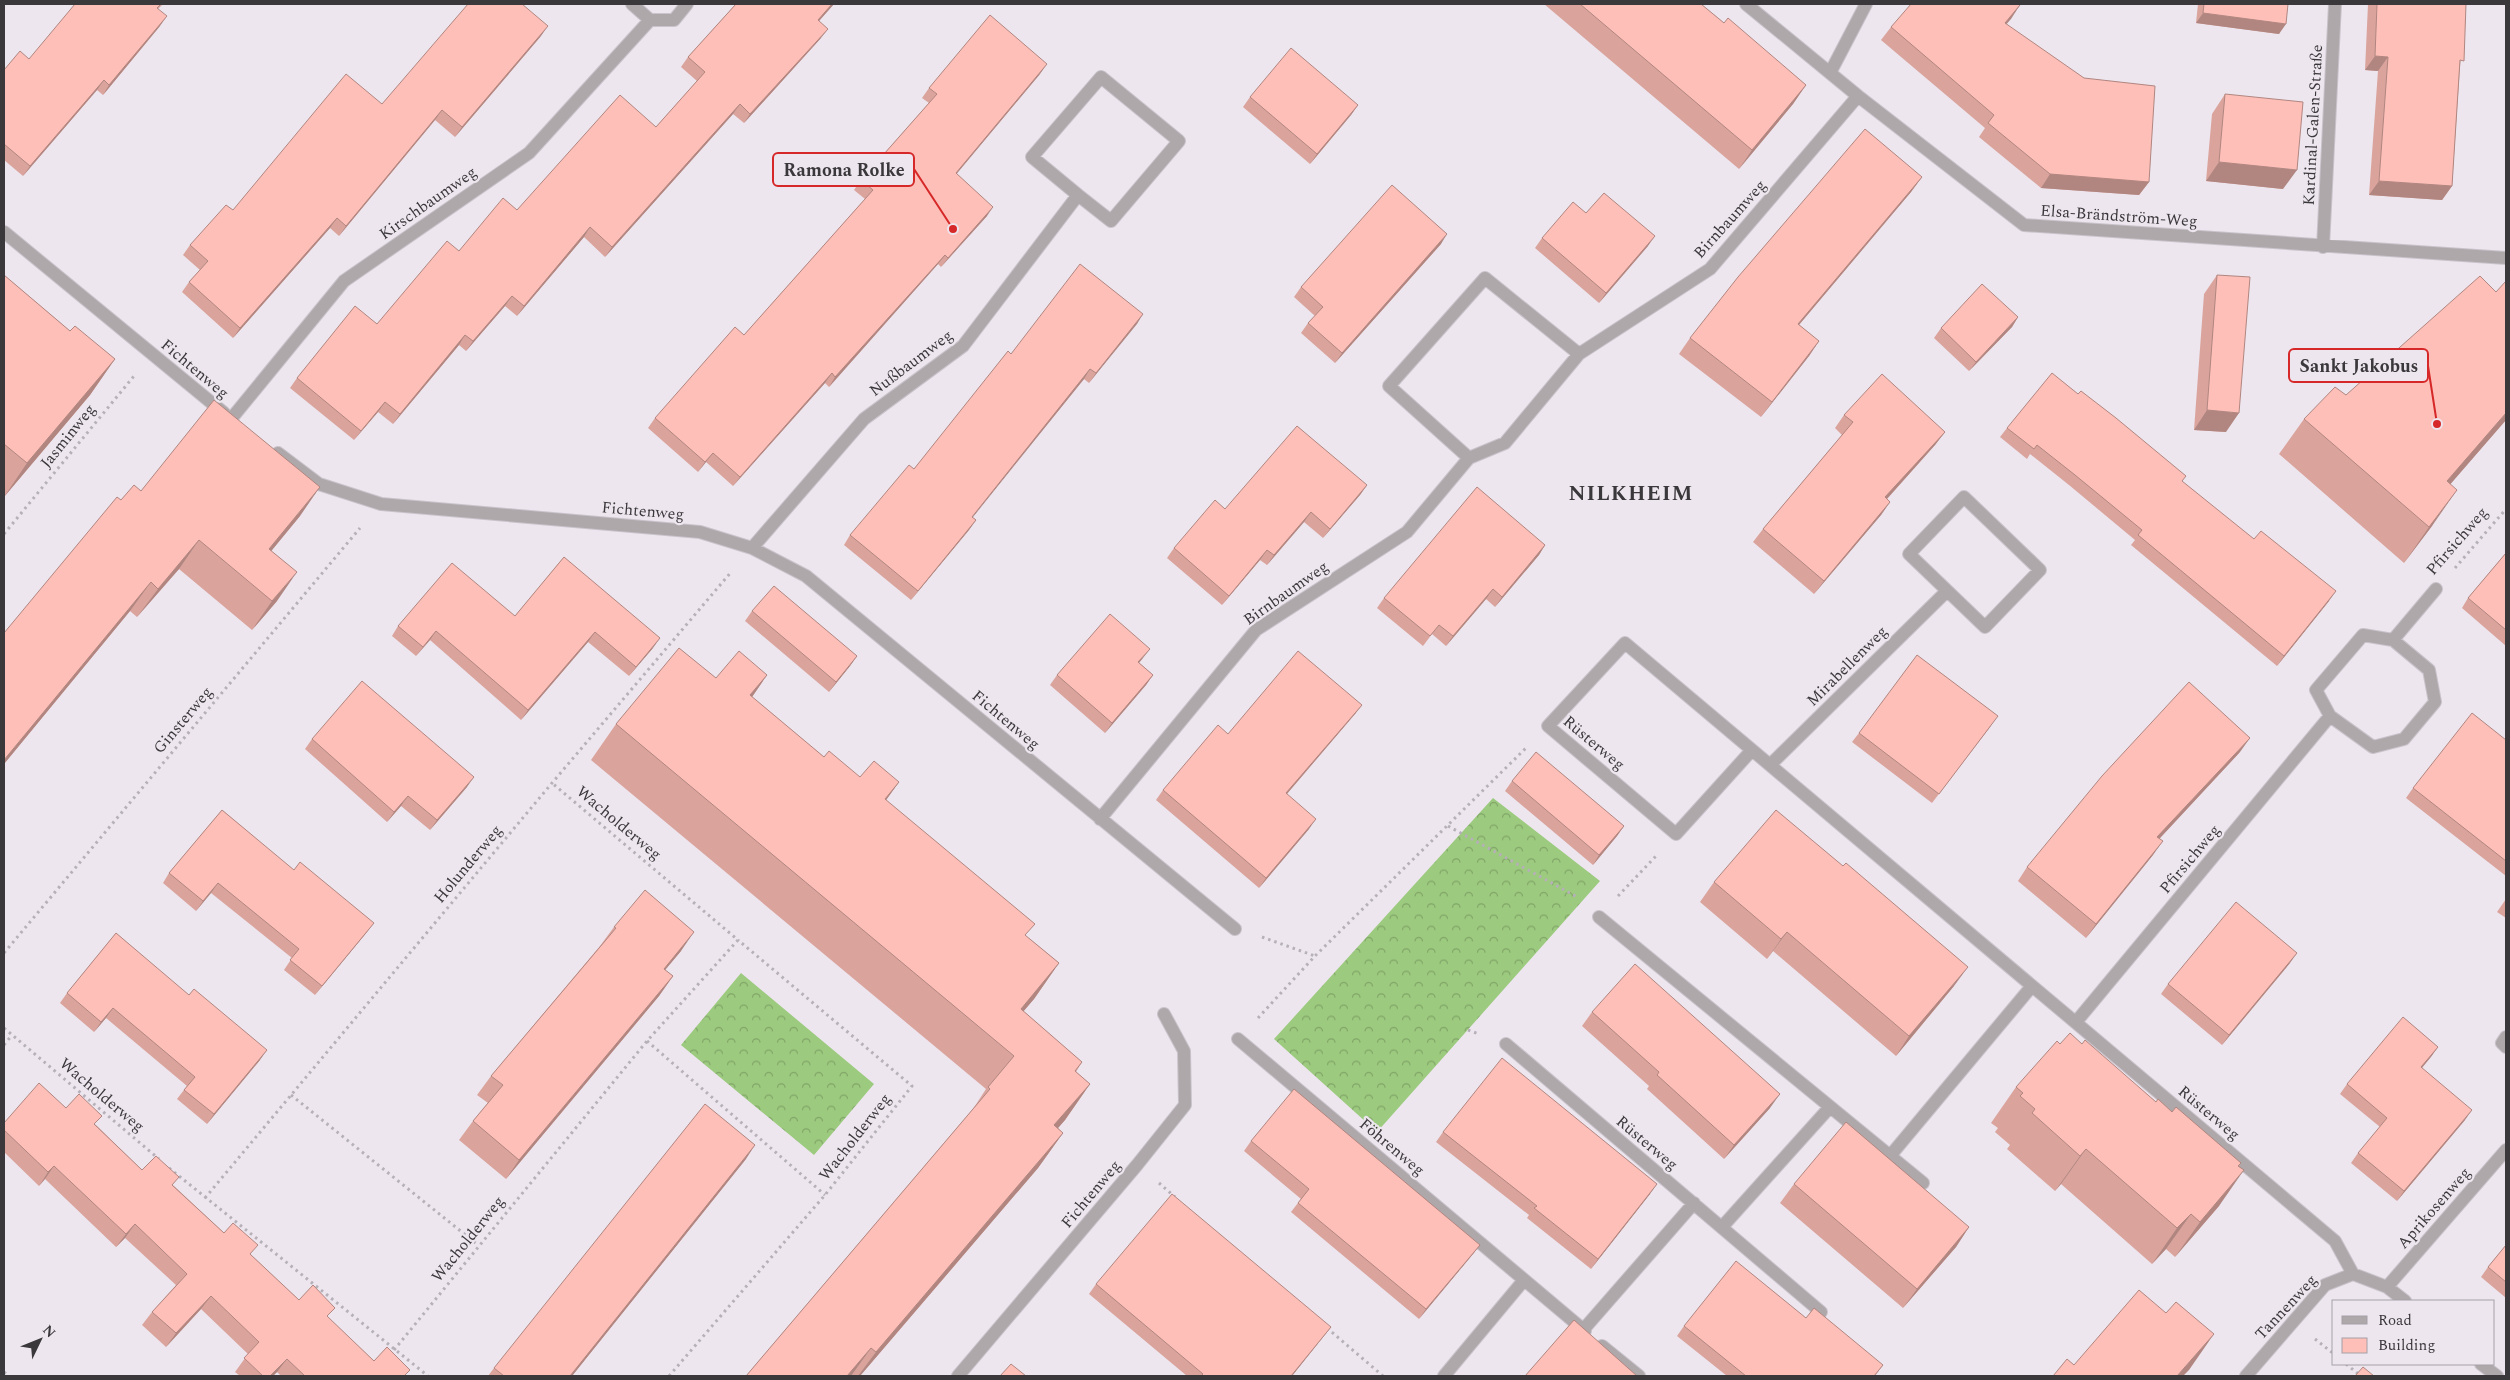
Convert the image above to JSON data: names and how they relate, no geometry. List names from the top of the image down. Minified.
{"streets":{"street":["Kardinal-Galen-Straße","Kirschbaumweg","Elsa-Brändström-Weg","Birnbaumweg","Nußbaumweg","Fichtenweg","Pfirsichweg","Mirabellenweg","Rüsterweg","Föhrenweg","Aprikosenweg","Tannenweg"],"path":["Jasminweg","Ginsterweg","Wacholderweg","Holunderweg"]},"crossings":[["Kardinal-Galen-Straße","Elsa-Brändström-Weg"],["Kirschbaumweg","Fichtenweg"],["Elsa-Brändström-Weg","Birnbaumweg"],["Birnbaumweg","Fichtenweg"],["Nußbaumweg","Fichtenweg"],["Nußbaumweg","Holunderweg"],["Fichtenweg","Jasminweg"],["Fichtenweg","Ginsterweg"],["Fichtenweg","Holunderweg"],["Pfirsichweg","Rüsterweg"],["Mirabellenweg","Rüsterweg"],["Rüsterweg","Tannenweg"],["Wacholderweg","Holunderweg"]],"districts":["NILKHEIM"],"places":["Ramona Rolke","Sankt Jakobus"],"legend":["Road","Building"],"north":"top right"}
